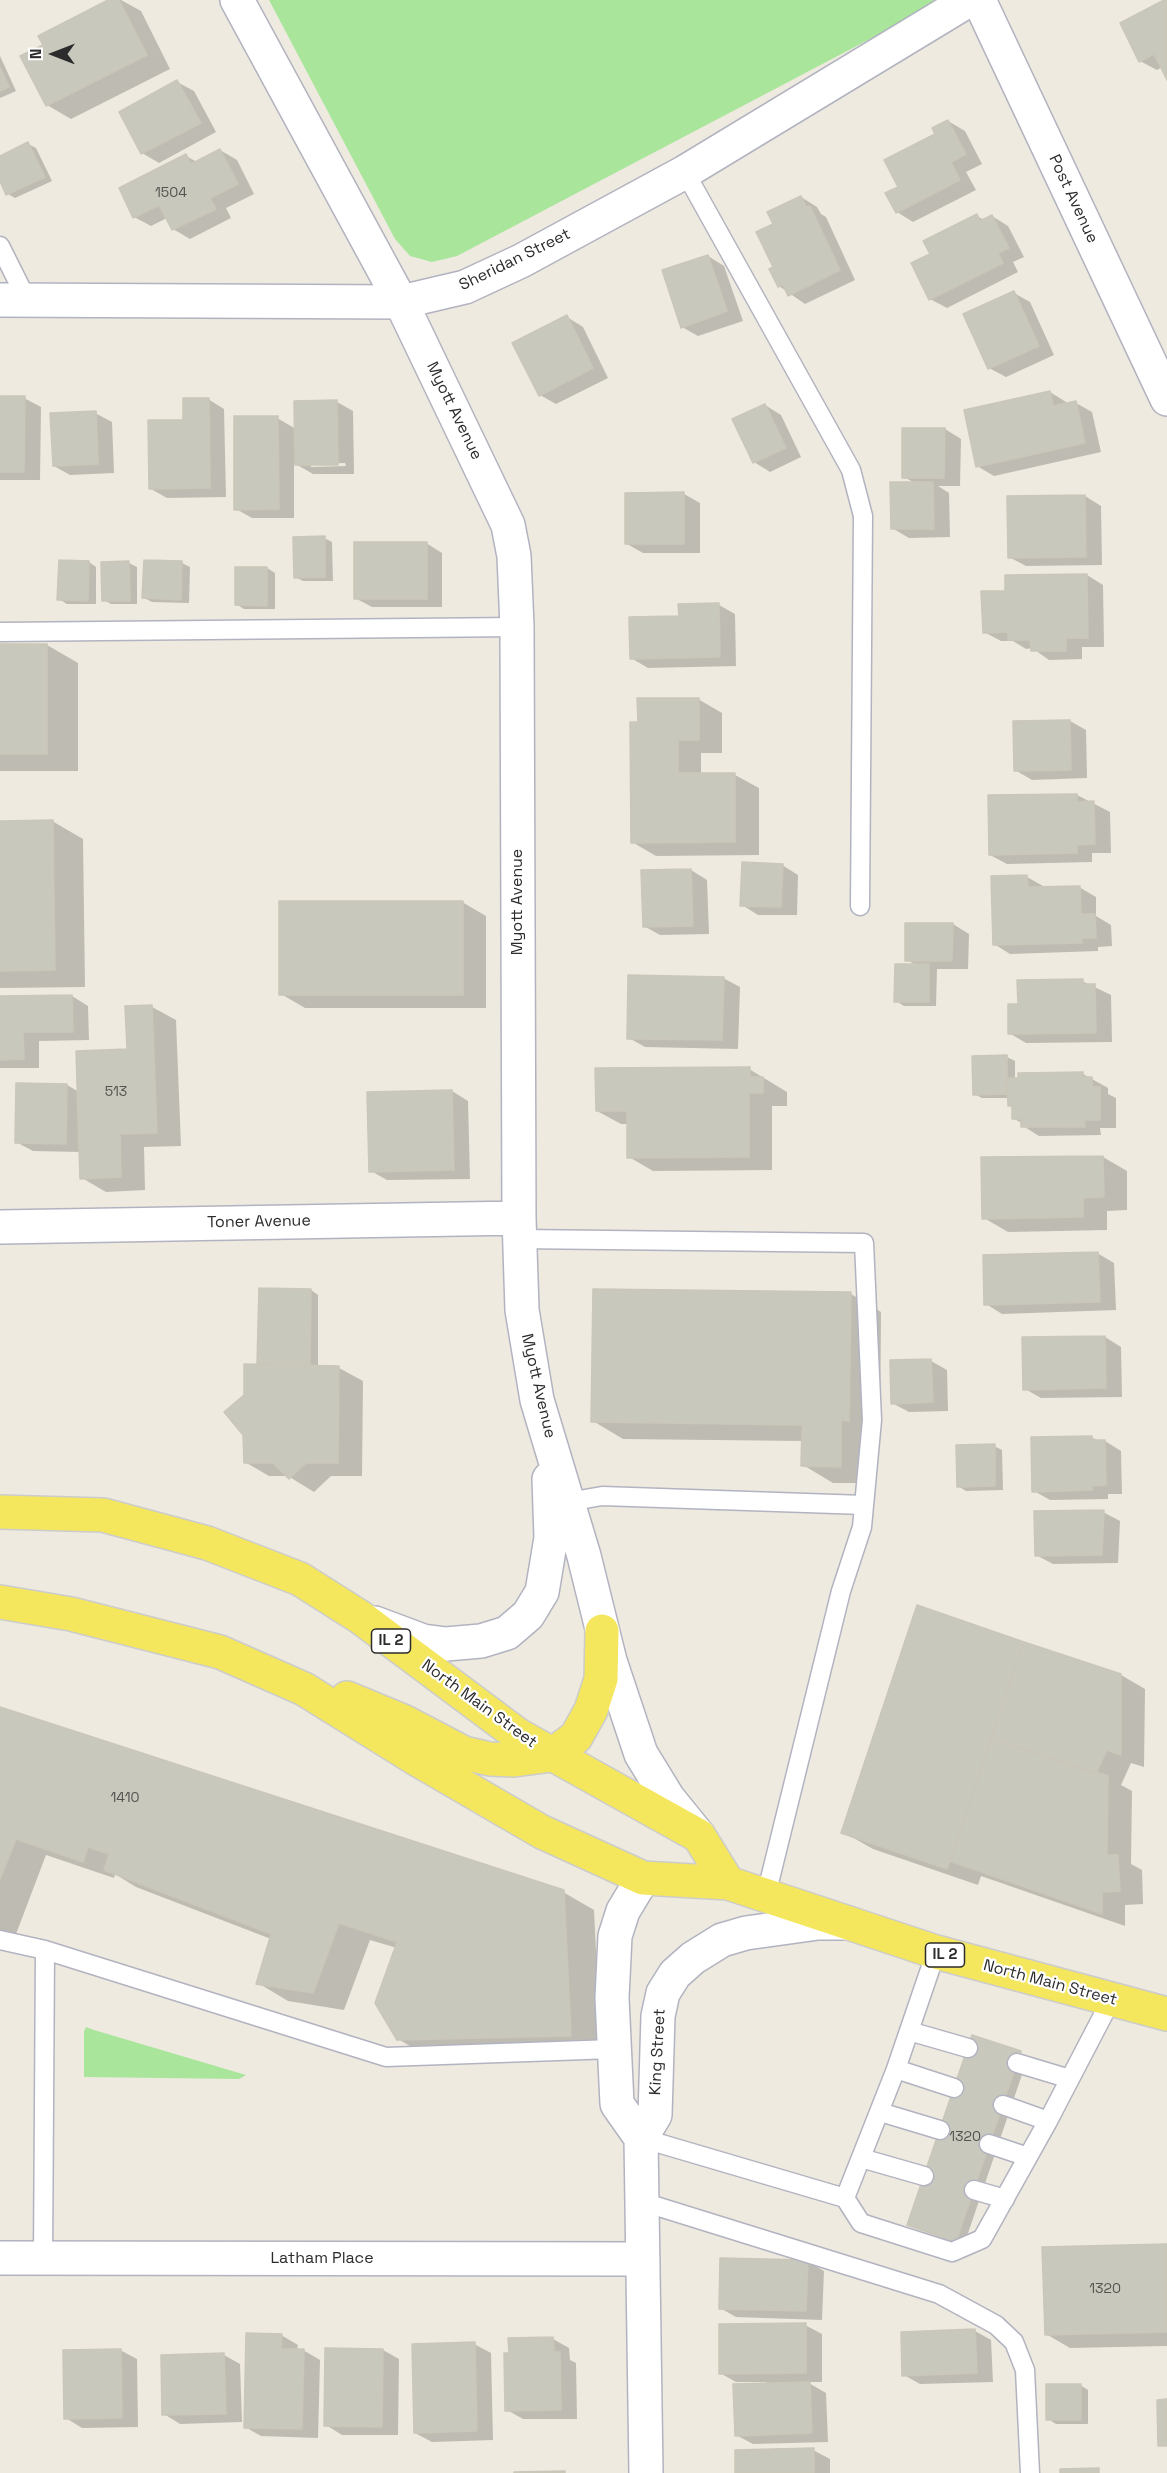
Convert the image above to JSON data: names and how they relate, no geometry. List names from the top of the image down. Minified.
{"streets":{"main road":["IL 2","North Main Street"],"street":["Post Avenue","Sheridan Street","Myott Avenue","Toner Avenue","King Street","Latham Place"]},"crossings":[["Sheridan Street","Myott Avenue"],["Myott Avenue","Toner Avenue"],["Myott Avenue","North Main Street"],["North Main Street","King Street"]],"house_numbers":["1504","513","1410","1320","1320"],"north":"left"}
